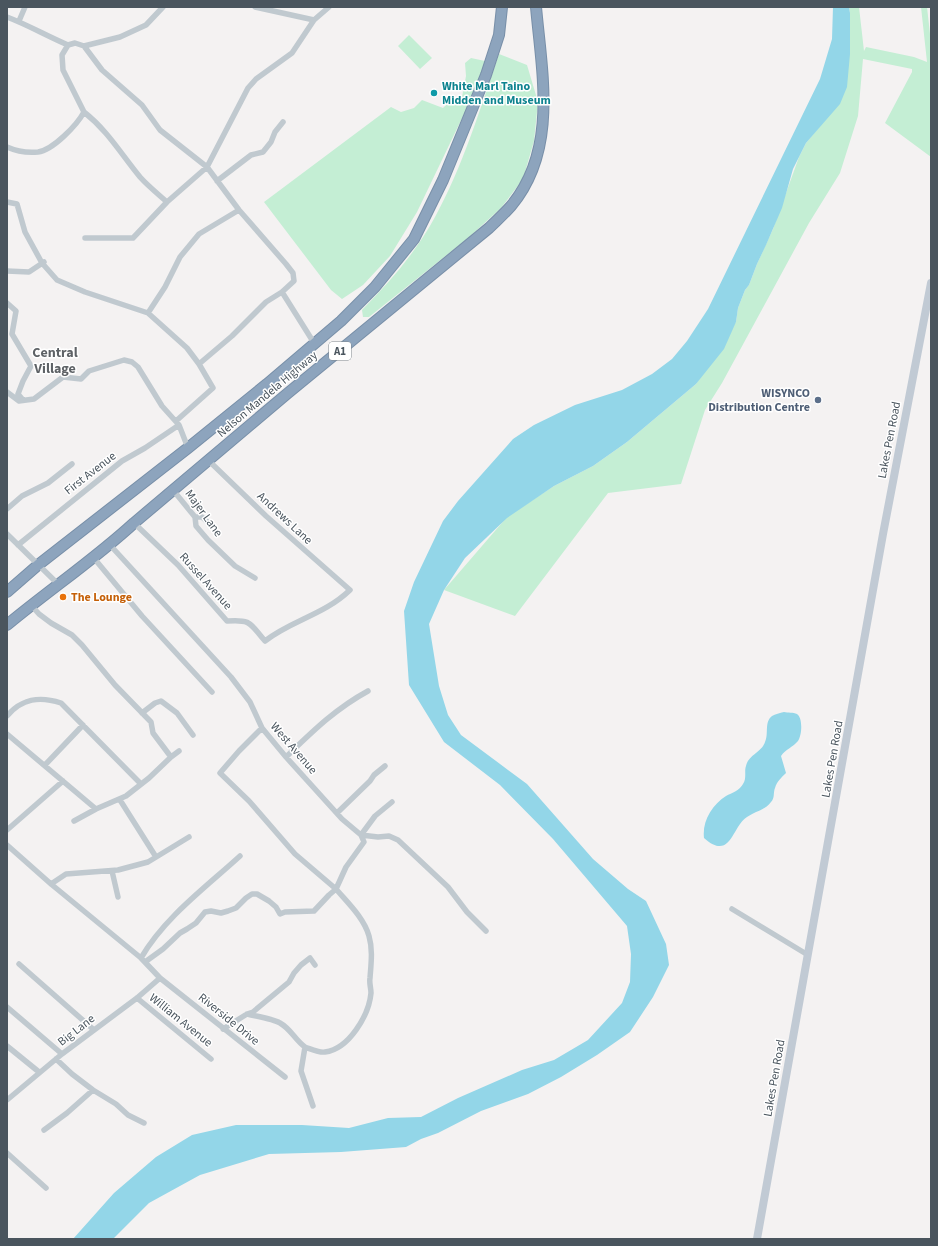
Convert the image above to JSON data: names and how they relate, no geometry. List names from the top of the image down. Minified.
{"streets":{"highway":["A1","Nelson Mandela Highway"],"street":["Lakes Pen Road","First Avenue","Majer Lane","Andrews Lane","Russel Avenue","West Avenue","Riverside Drive","William Avenue","Big Lane"]},"crossings":[["Nelson Mandela Highway","Majer Lane"],["Nelson Mandela Highway","Andrews Lane"],["Nelson Mandela Highway","Russel Avenue"],["Nelson Mandela Highway","West Avenue"],["Andrews Lane","Russel Avenue"],["Riverside Drive","Big Lane"],["William Avenue","Big Lane"]],"districts":["Central Village"],"places":["White Marl Taino Midden and Museum","WISYNCO Distribution Centre","The Lounge"]}
